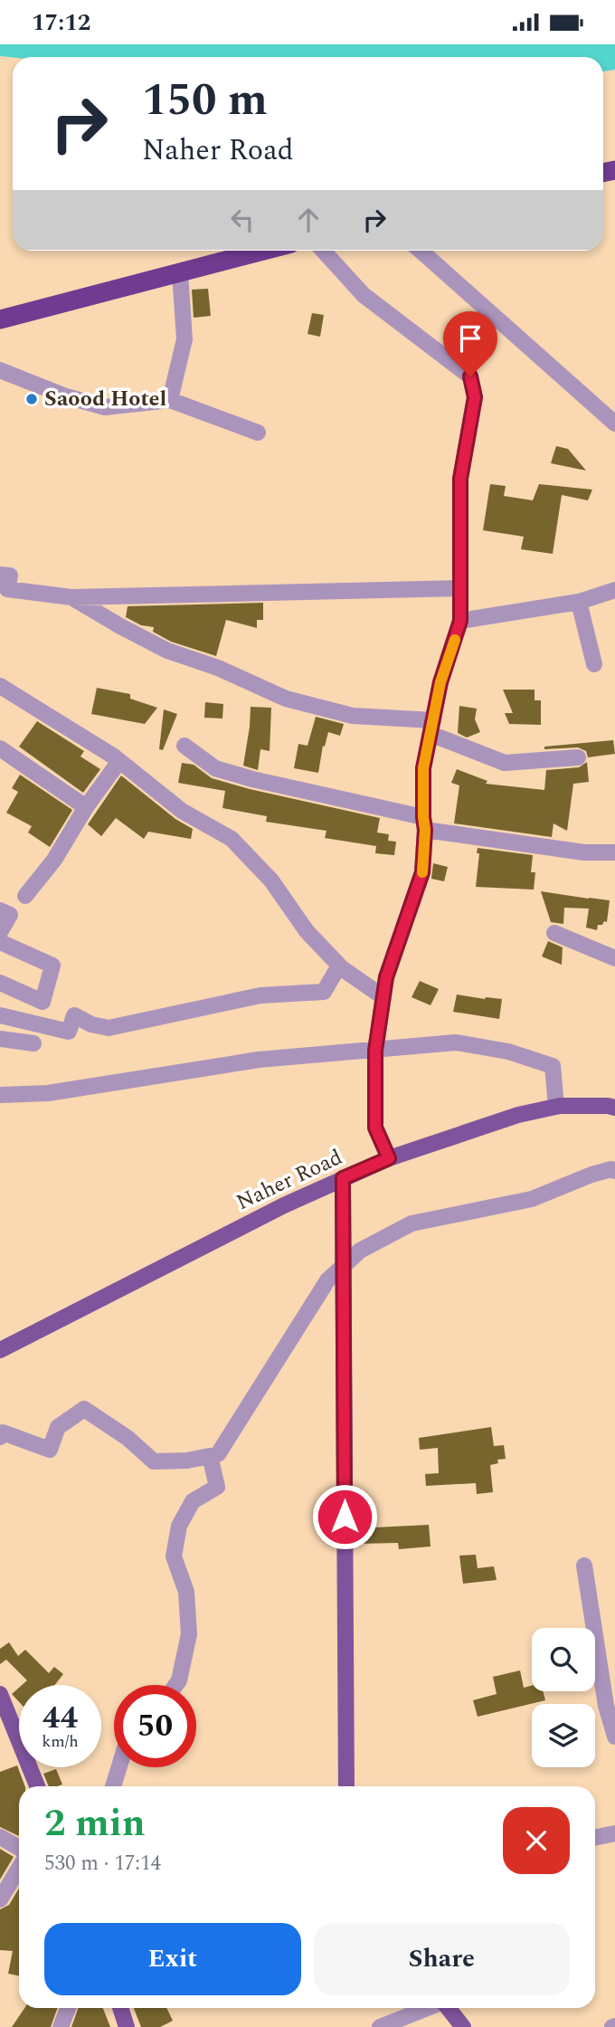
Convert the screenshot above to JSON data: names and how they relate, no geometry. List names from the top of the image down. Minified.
{"streets":{"main road":["Naher Road"]},"places":["Saood Hotel"],"page":{"status":"17:12","turn":["150 m","Naher Road"],"speed":"44 km/h","limit":"50","heading":["2 min","530 m · 17:14"],"buttons":["Exit","Share"]}}
